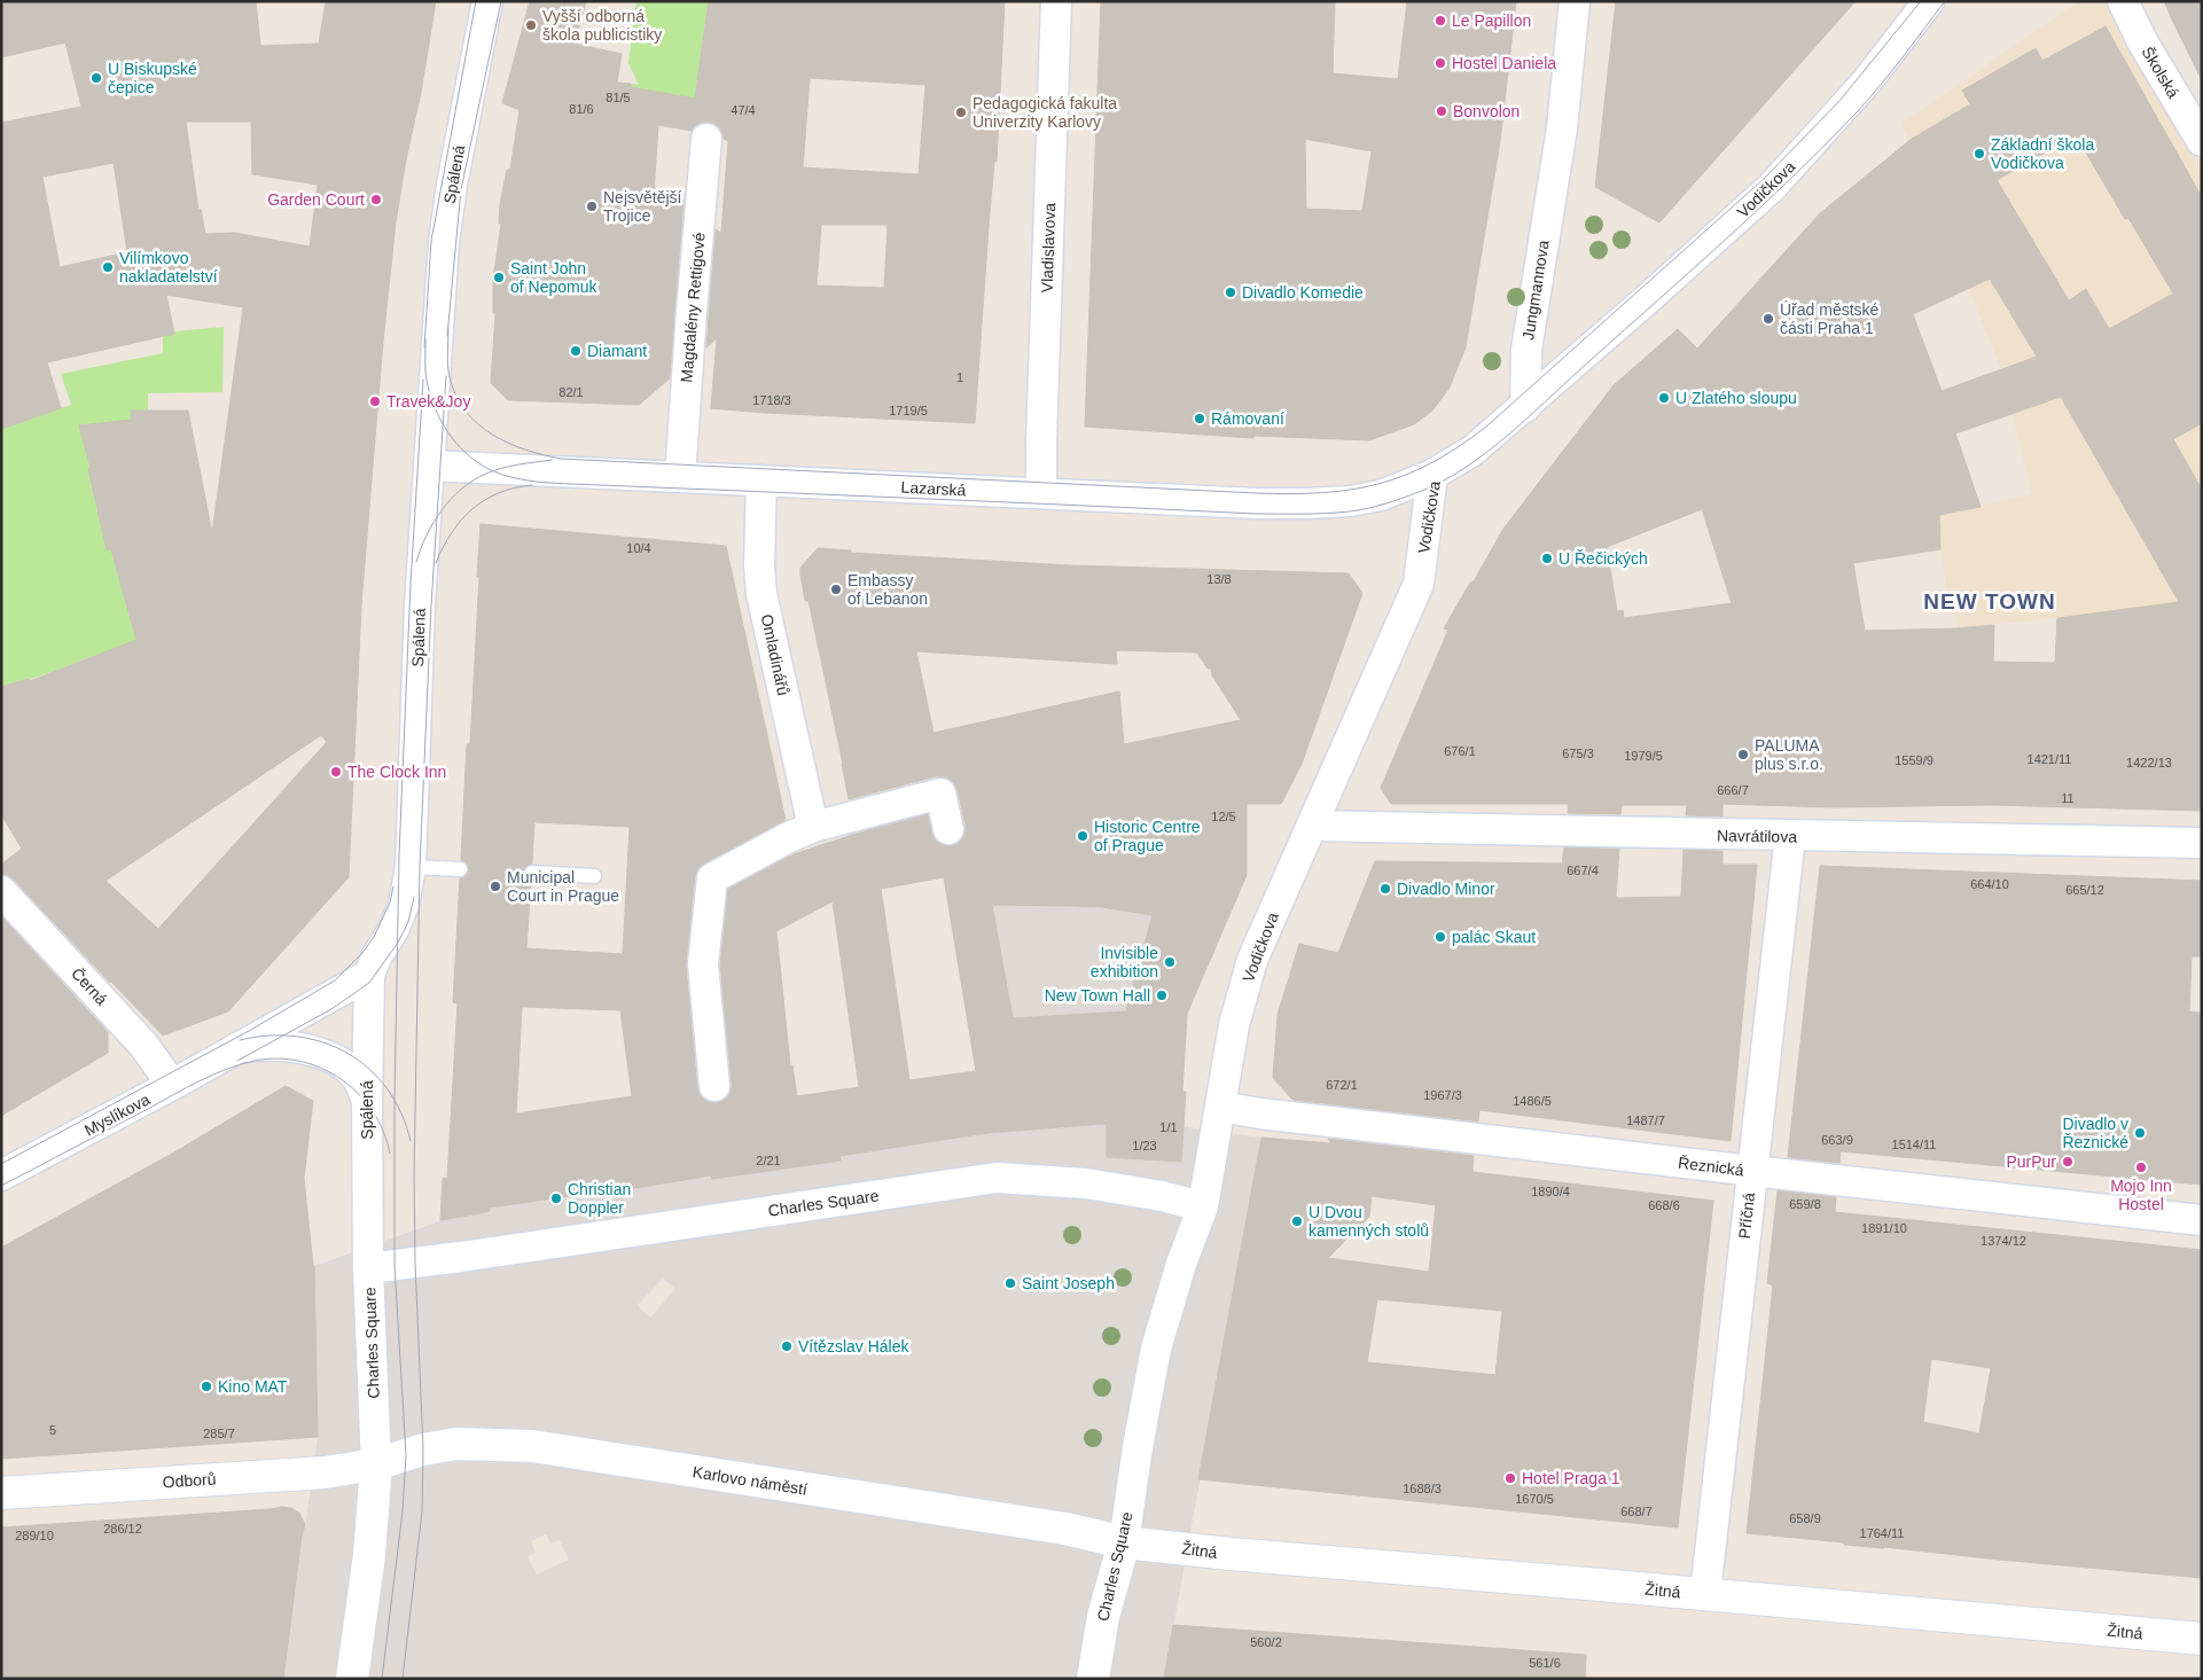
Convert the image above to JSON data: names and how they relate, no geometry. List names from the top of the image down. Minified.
{"streets":{"main road":["Charles Square","Odborů","Karlovo náměstí","Žitná"],"street":["Školská","Spálená","Vodičkova","Vladislavova","Jungmannova","Magdalény Rettigové","Lazarská","Omladinářů","Navrátilova","Černá","Myslíkova","Řeznická","Příčná"]},"crossings":[["Spálená","Lazarská"],["Spálená","Myslíkova"],["Spálená","Charles Square"],["Vodičkova","Jungmannova"],["Vodičkova","Lazarská"],["Vodičkova","Navrátilova"],["Vodičkova","Řeznická"],["Vodičkova","Charles Square"],["Vladislavova","Lazarská"],["Magdalény Rettigové","Lazarská"],["Lazarská","Omladinářů"],["Navrátilova","Příčná"],["Černá","Myslíkova"],["Řeznická","Příčná"],["Charles Square","Odborů"],["Charles Square","Karlovo náměstí"],["Charles Square","Žitná"],["Příčná","Žitná"],["Odborů","Karlovo náměstí"],["Karlovo náměstí","Žitná"]],"districts":["NEW TOWN"],"places":["Le Papillon","Vyšší odborná škola publicistiky","Hostel Daniela","U Biskupské čepice","Bonvolon","Pedagogická fakulta Univerzity Karlovy","Základní škola Vodičkova","Garden Court","Nejsvětější Trojice","Vilímkovo nakladatelství","Saint John of Nepomuk","Divadlo Komedie","Úřad městské části Praha 1","Diamant","U Zlatého sloupu","Travek&Joy","Rámovaní","U Řečických","Embassy of Lebanon","PALUMA plus s.r.o.","The Clock Inn","Historic Centre of Prague","Municipal Court in Prague","Divadlo Minor","palác Skaut","Invisible exhibition","New Town Hall","Divadlo v Řeznické","PurPur","Mojo Inn Hostel","Christian Doppler","U Dvou kamenných stolů","Saint Joseph","Vítězslav Hálek","Kino MAT","Hotel Praga 1"],"house_numbers":["81/5","81/6","47/4","1","82/1","1718/3","1719/5","10/4","13/8","676/1","675/3","1979/5","1421/11","1559/9","1422/13","666/7","11","12/5","667/4","664/10","665/12","672/1","1967/3","1486/5","1487/7","1/1","663/9","1514/11","1/23","2/21","1890/4","659/8","668/6","1891/10","1374/12","5","285/7","1688/3","1670/5","668/7","658/9","286/12","1764/11","289/10","560/2","561/6"]}
